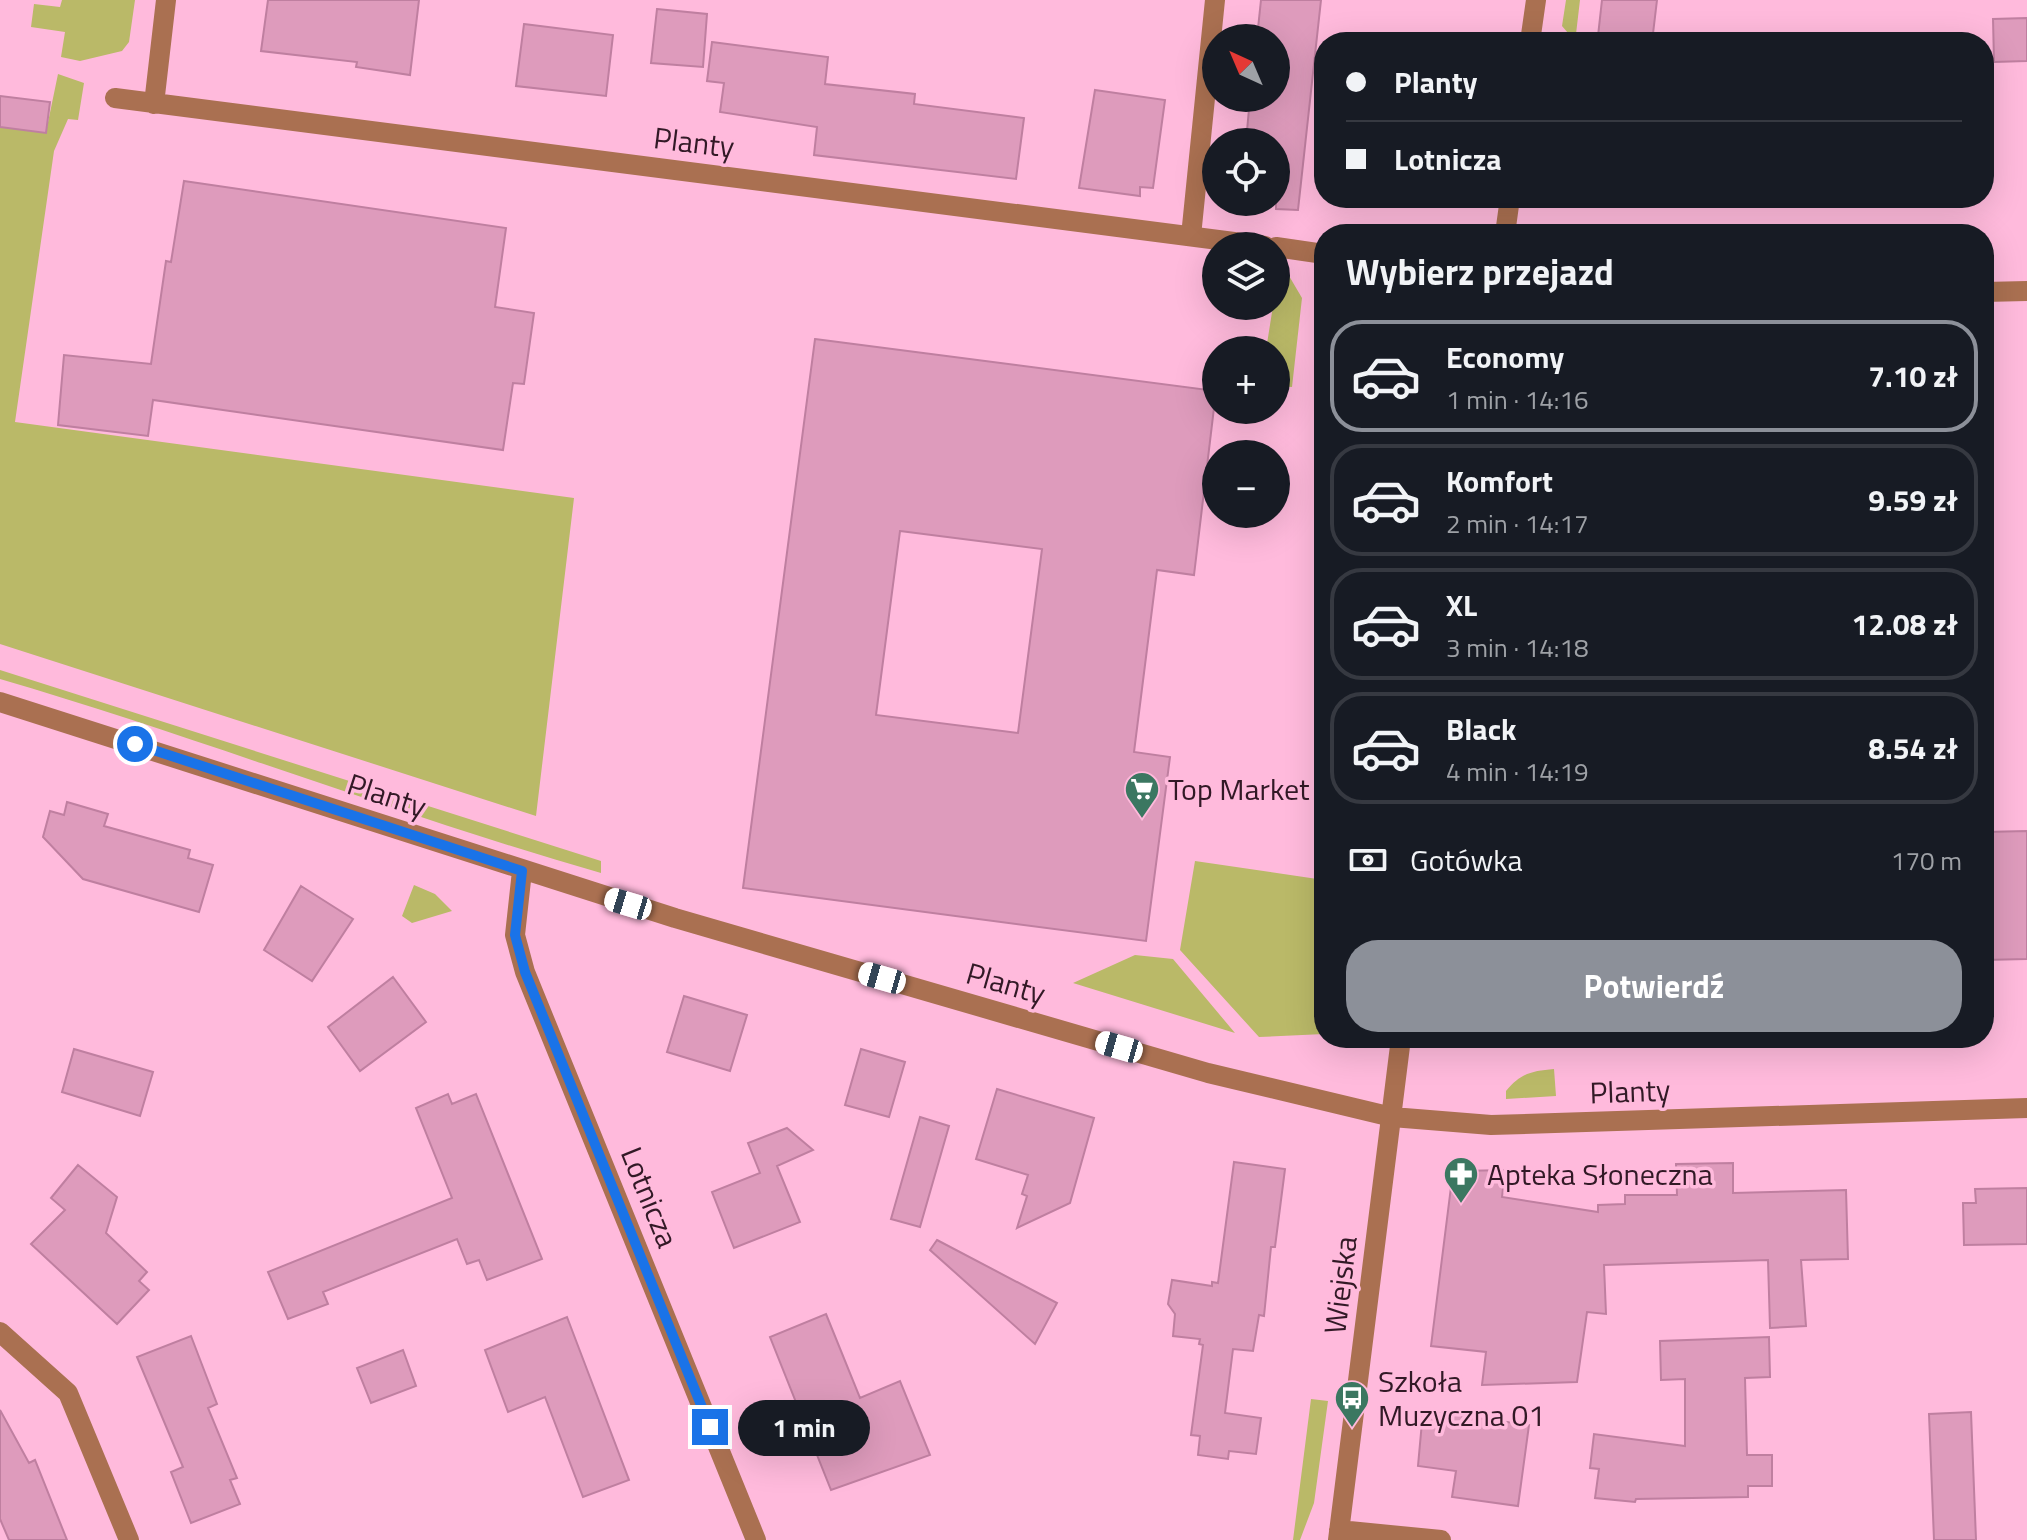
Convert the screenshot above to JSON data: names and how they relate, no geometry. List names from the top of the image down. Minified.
{"streets":{"street":["Planty","Lotnicza","Wiejska"]},"crossings":[["Planty","Lotnicza"],["Planty","Wiejska"]],"places":{"supermarket":["Top Market"],"pharmacy":["Apteka Słoneczna"],"bus stop":["Szkoła Muzyczna 01"]},"north":"top left","page":{"map_buttons":["+","−"],"banner":["Planty","Lotnicza"],"heading":"Wybierz przejazd","list":[{"name":"Economy","note":"1 min · 14:16","value":"7.10 zł"},{"name":"Komfort","note":"2 min · 14:17","value":"9.59 zł"},{"name":"XL","note":"3 min · 14:18","value":"12.08 zł"},{"name":"Black","note":"4 min · 14:19","value":"8.54 zł"}],"pay":["Gotówka","170 m"],"buttons":"Potwierdź","bubble":"1 min"}}
